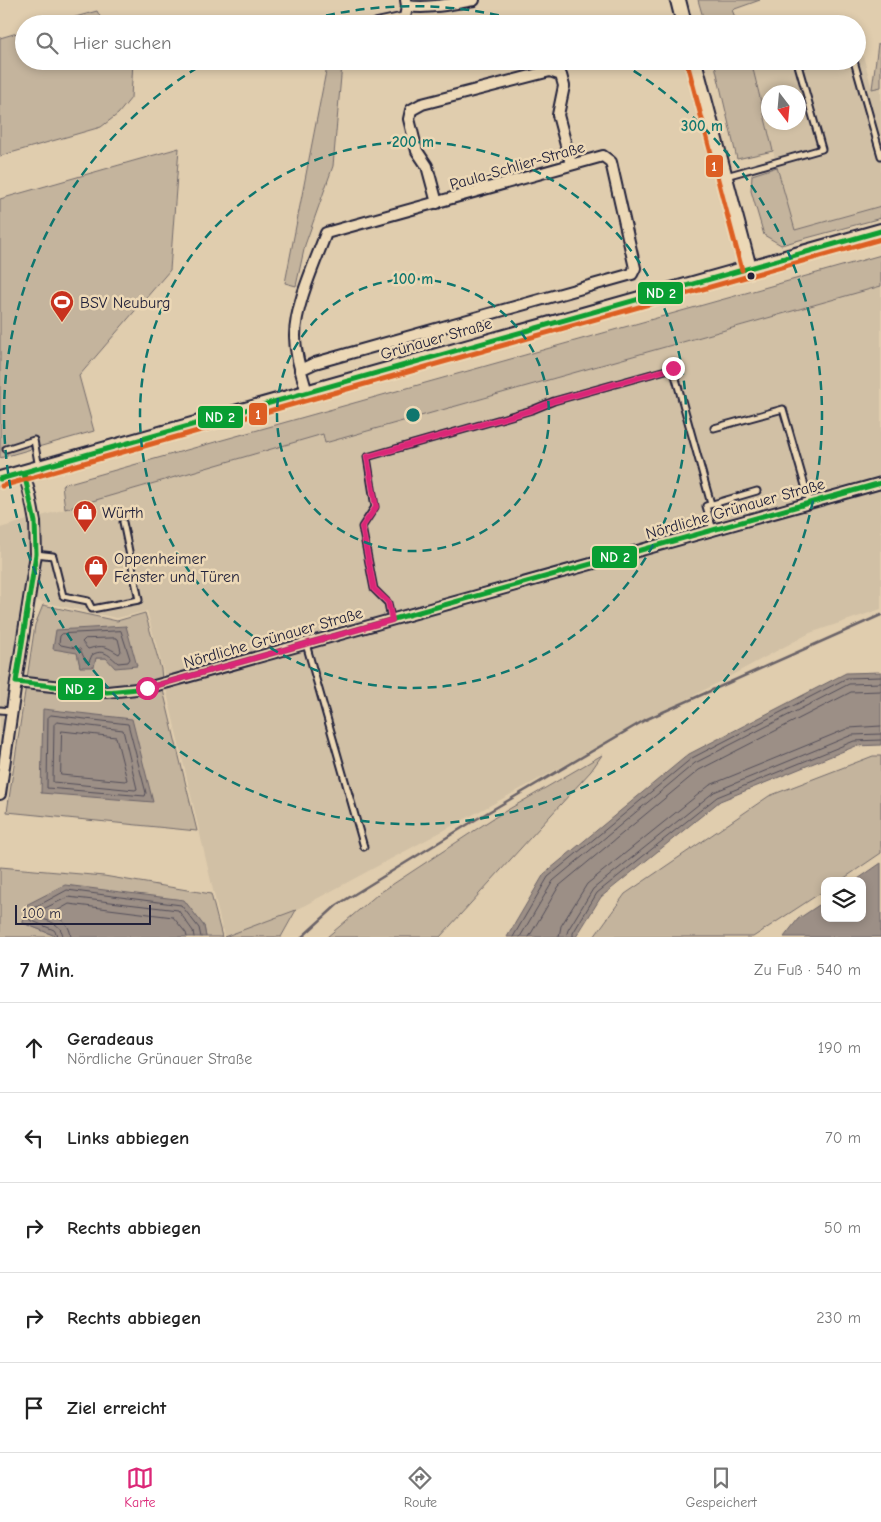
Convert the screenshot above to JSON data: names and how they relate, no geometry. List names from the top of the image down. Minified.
{"streets":{"street":["Paula-Schlier-Straße","Grünauer Straße","Nördliche Grünauer Straße"]},"crossings":[["Paula-Schlier-Straße","Grünauer Straße"]],"places":{"sports":["BSV Neuburg"],"shop":["Würth","Oppenheimer Fenster und Türen"]},"lines":["transit line 1"],"scale_bar":"100 m","north":"bottom","page":{"search":"Hier suchen","scale":"100 m","heading":["7 Min.","Zu Fuß · 540 m"],"list":[["Geradeaus","Nördliche Grünauer Straße","190 m"],["Links abbiegen","70 m"],["Rechts abbiegen","50 m"],["Rechts abbiegen","230 m"],"Ziel erreicht"],"nav":["Karte","Route","Gespeichert"]},"rings":["300 m","200 m","100 m"]}
